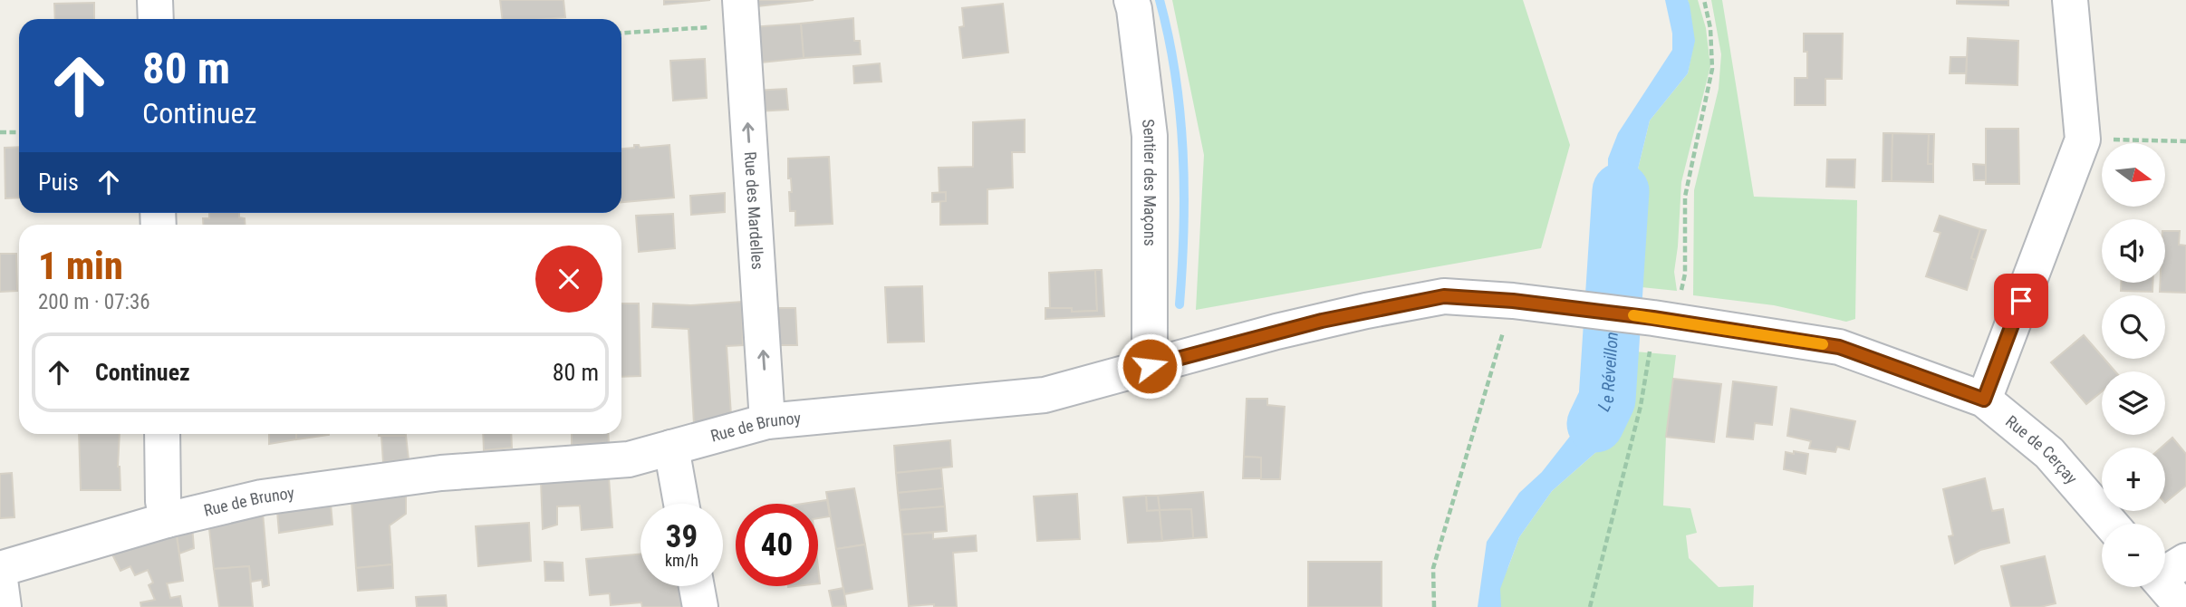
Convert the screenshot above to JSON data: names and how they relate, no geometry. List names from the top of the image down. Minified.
{"streets":{"street":["Sentier des Maçons","Rue des Mardelles","Rue de Brunoy","Rue de Cerçay"]},"crossings":[["Sentier des Maçons","Rue de Brunoy"],["Rue des Mardelles","Rue de Brunoy"],["Rue de Brunoy","Rue de Cerçay"]],"one_way":["Rue des Mardelles"],"water":["Le Réveillon"],"north":"right","page":{"turn":["80 m","Continuez"],"map_buttons":["+","−"],"then":"Puis","heading":["1 min","200 m · 07:36"],"list":[{"name":"Continuez","value":"80 m"}],"speed":"39 km/h","limit":"40"}}
